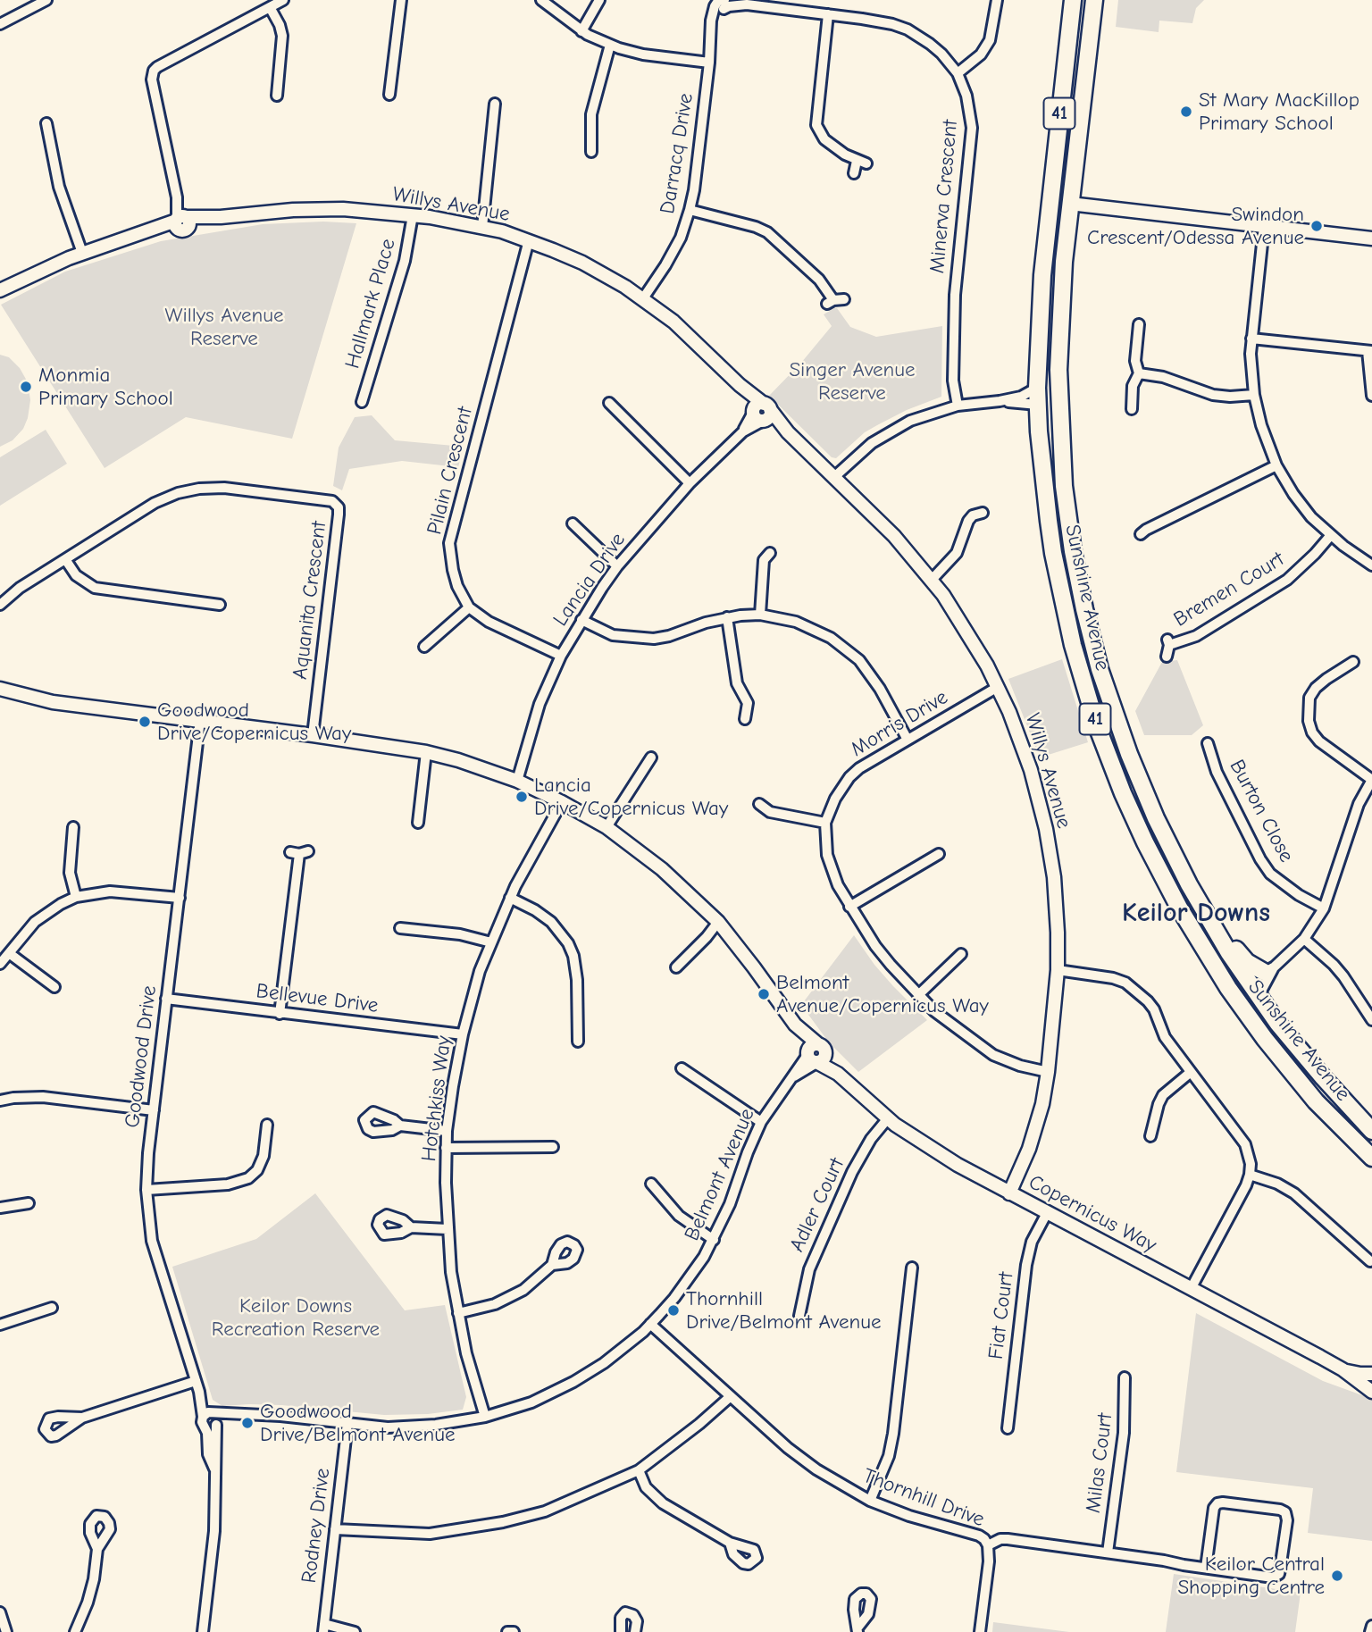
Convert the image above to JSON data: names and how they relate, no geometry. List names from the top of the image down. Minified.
{"streets":{"main road":["41","Sunshine Avenue"],"street":["Darracq Drive","Minerva Crescent","Willys Avenue","Hallmark Place","Pilain Crescent","Lancia Drive","Bremen Court","Aquanita Crescent","Morris Drive","Burton Close","Bellevue Drive","Goodwood Drive","Hotchkiss Way","Belmont Avenue","Adler Court","Copernicus Way","Fiat Court","Milas Court","Thornhill Drive","Rodney Drive"]},"crossings":[["Darracq Drive","Minerva Crescent"],["Darracq Drive","Willys Avenue"],["Willys Avenue","Hallmark Place"],["Willys Avenue","Pilain Crescent"],["Willys Avenue","Lancia Drive"],["Willys Avenue","Morris Drive"],["Willys Avenue","Copernicus Way"],["Lancia Drive","Copernicus Way"],["Aquanita Crescent","Copernicus Way"],["Bellevue Drive","Goodwood Drive"],["Bellevue Drive","Hotchkiss Way"],["Goodwood Drive","Belmont Avenue"],["Goodwood Drive","Copernicus Way"],["Hotchkiss Way","Belmont Avenue"],["Hotchkiss Way","Copernicus Way"],["Belmont Avenue","Copernicus Way"],["Belmont Avenue","Thornhill Drive"],["Belmont Avenue","Rodney Drive"],["Adler Court","Copernicus Way"],["Copernicus Way","Fiat Court"],["Milas Court","Thornhill Drive"]],"districts":["Keilor Downs"],"parks":["Willys Avenue Reserve","Singer Avenue Reserve","Keilor Downs Recreation Reserve"],"places":["St Mary MacKillop Primary School","Swindon Crescent/Odessa Avenue","Monmia Primary School","Goodwood Drive/Copernicus Way","Lancia Drive/Copernicus Way","Belmont Avenue/Copernicus Way","Thornhill Drive/Belmont Avenue","Goodwood Drive/Belmont Avenue","Keilor Central Shopping Centre"]}
